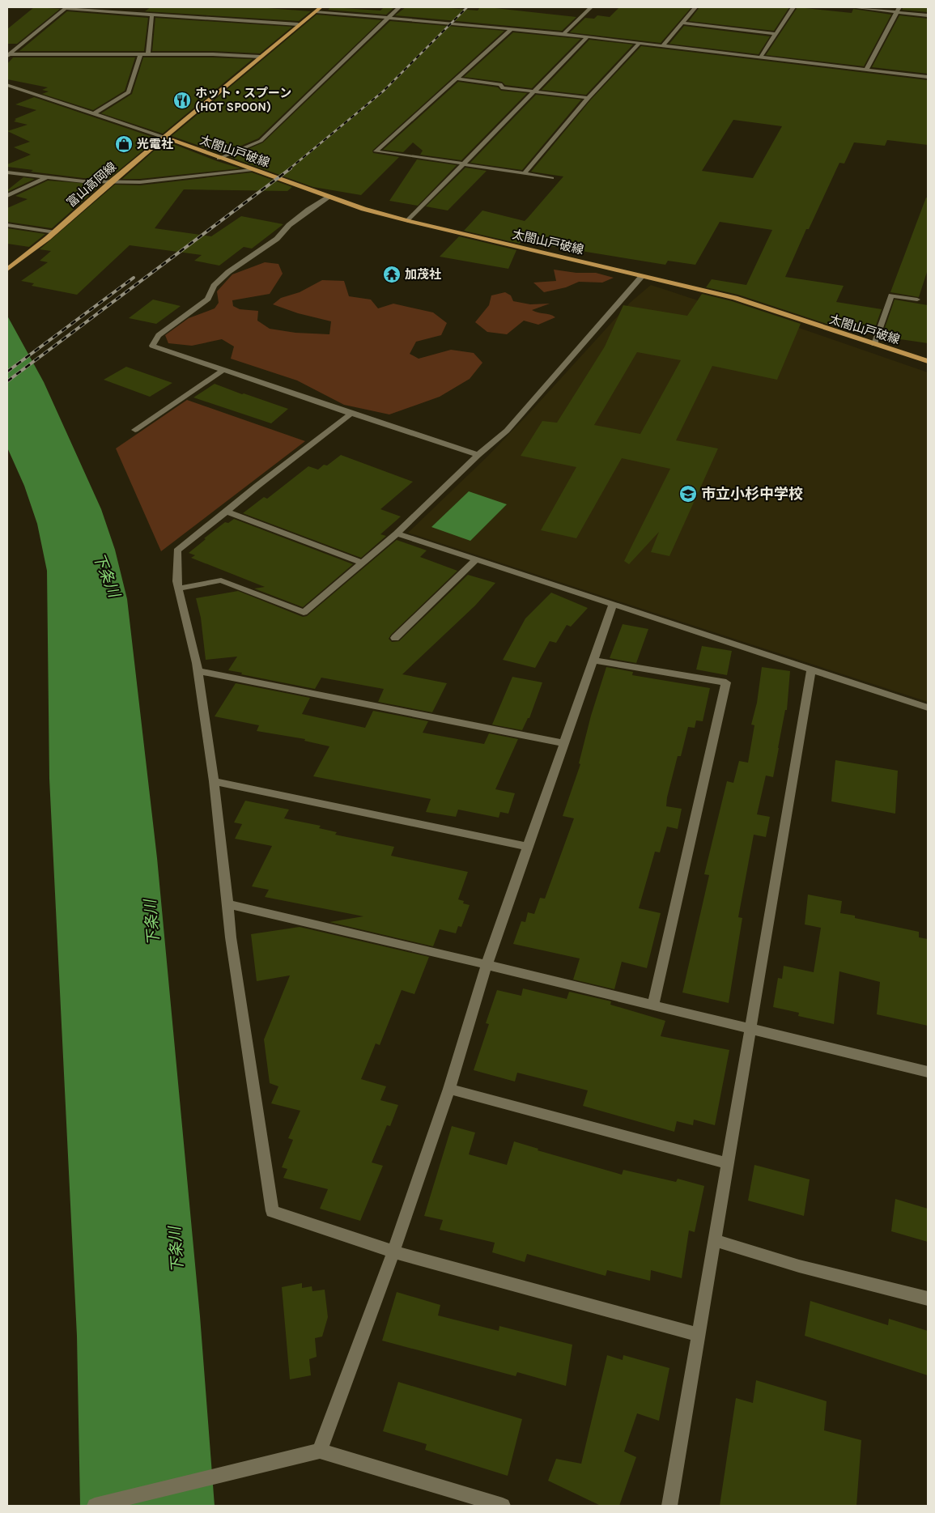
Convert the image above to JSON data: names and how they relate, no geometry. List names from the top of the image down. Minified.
{"streets":{"main road":["太閤山戸破線","富山高岡線"]},"crossings":[["太閤山戸破線","富山高岡線"]],"water":["下条川"],"places":{"restaurant":["ホット・スプーン (HOT SPOON)"],"shop":["光電社"],"temple":["加茂社"],"school or university":["市立小杉中学校"]}}
